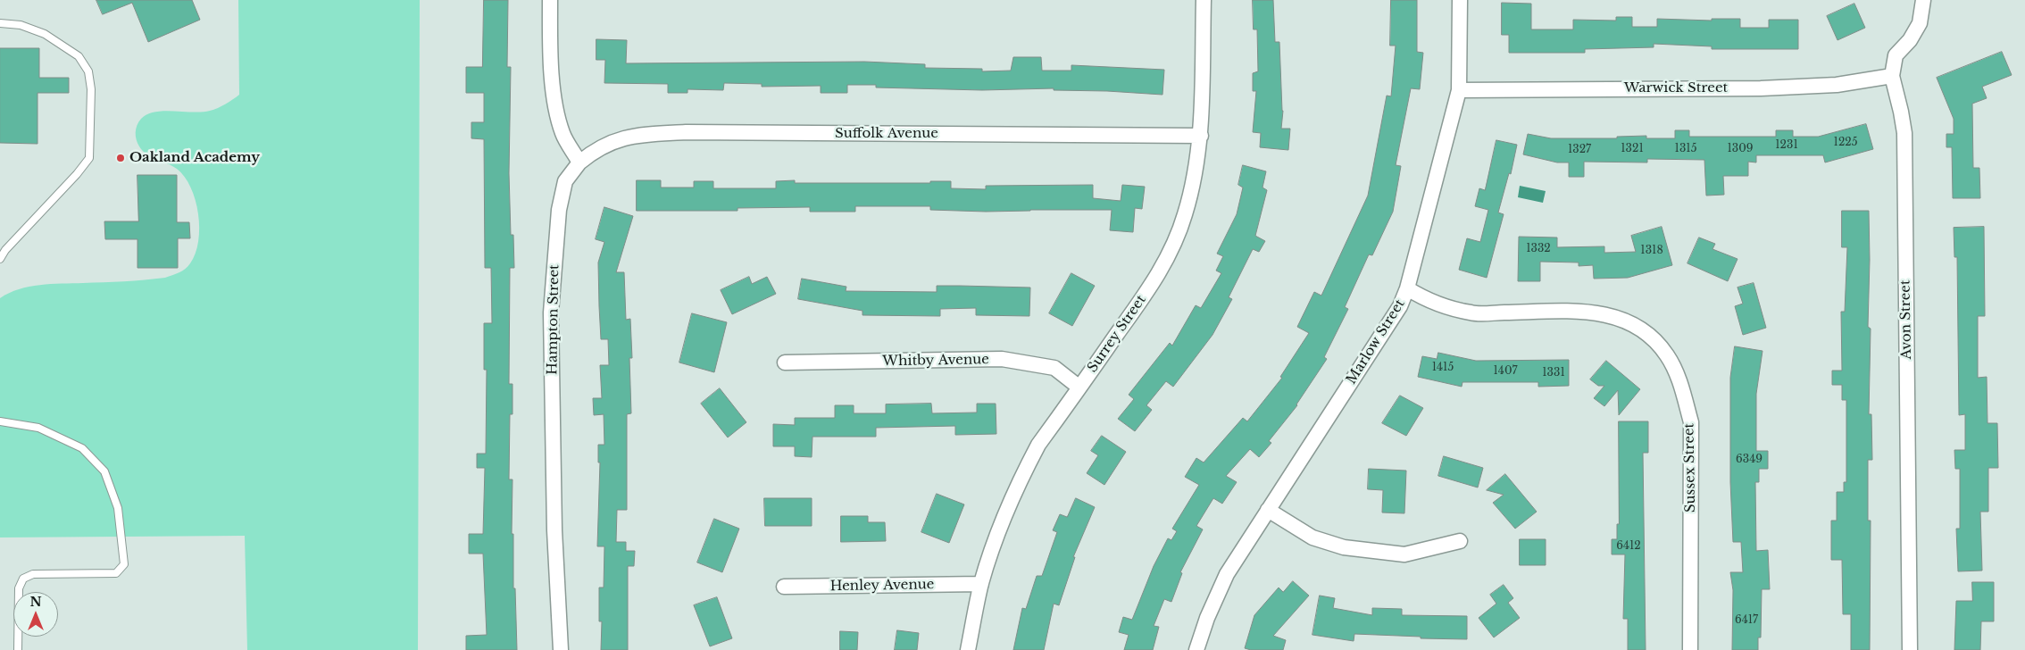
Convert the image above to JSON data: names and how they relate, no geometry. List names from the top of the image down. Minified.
{"streets":{"street":["Warwick Street","Suffolk Avenue","Hampton Street","Avon Street","Surrey Street","Marlow Street","Whitby Avenue","Sussex Street","Henley Avenue"]},"crossings":[["Warwick Street","Avon Street"],["Warwick Street","Marlow Street"],["Suffolk Avenue","Hampton Street"],["Suffolk Avenue","Surrey Street"],["Surrey Street","Whitby Avenue"],["Surrey Street","Henley Avenue"],["Marlow Street","Sussex Street"]],"places":["Oakland Academy"],"house_numbers":["1225","1231","1321","1315","1309","1327","1332","1318","1415","1407","1331","6349","6412","6417"],"north":"top"}
